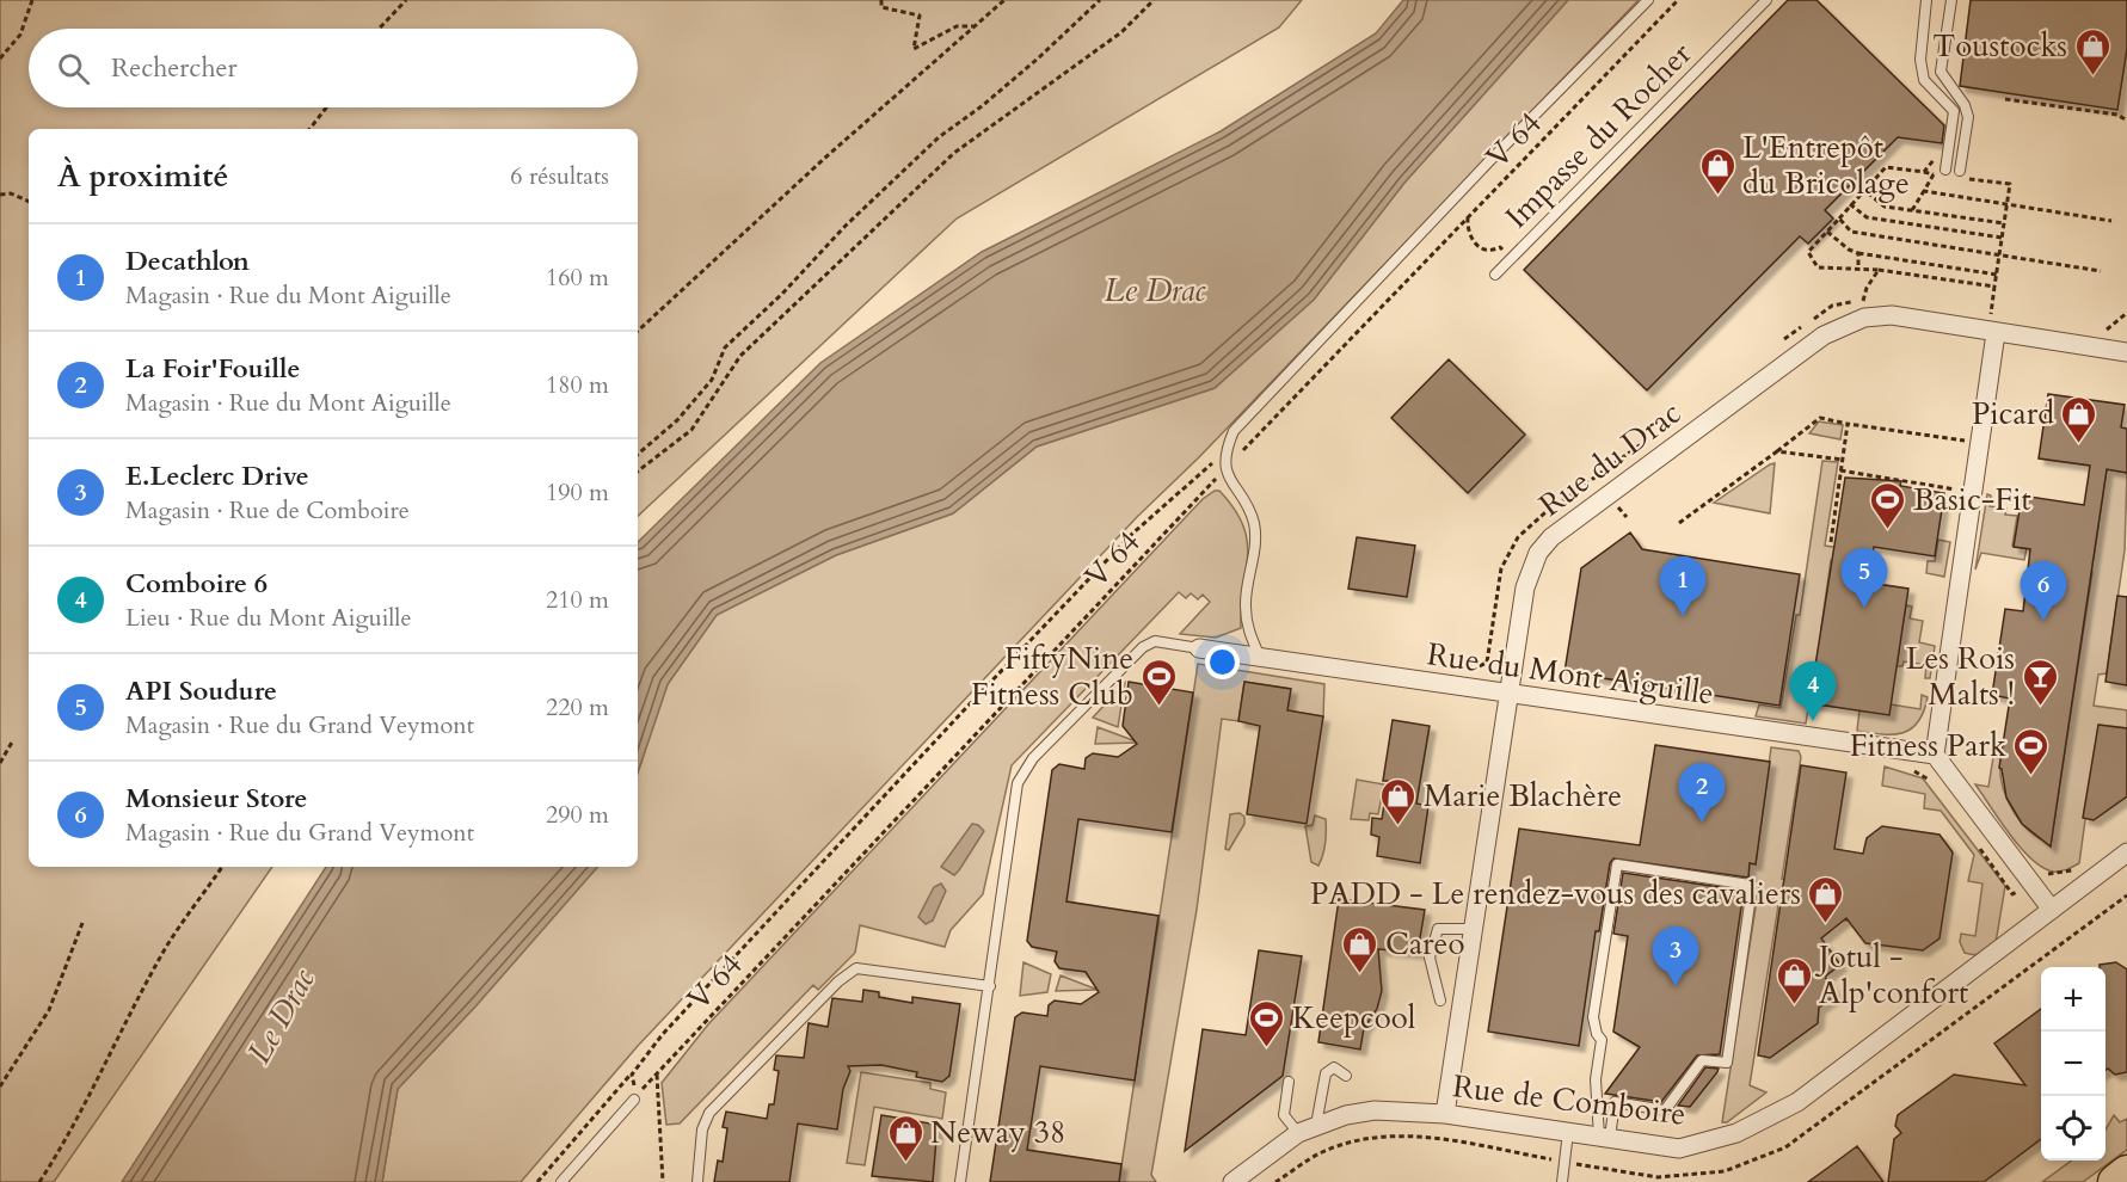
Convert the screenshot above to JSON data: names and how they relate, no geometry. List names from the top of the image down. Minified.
{"streets":{"street":["Rue du Drac","Rue du Mont Aiguille","Rue de Comboire"],"lane":["Impasse du Rocher"],"path":["V 64"]},"crossings":[["Rue du Drac","Rue du Mont Aiguille"],["Rue du Drac","Rue de Comboire"]],"water":["Le Drac"],"places":{"shop":["Toustocks","L'Entrepôt du Bricolage","Picard","Marie Blachère","PADD - Le rendez-vous des cavaliers","Careo","Jotul - Alp'confort","Neway 38"],"sports":["Basic-Fit","FiftyNine Fitness Club","Fitness Park","Keepcool"],"bar":["Les Rois Malts !"]},"page":{"search":"Rechercher","heading":["À proximité","6 résultats"],"list":[{"mark":"1","name":"Decathlon","note":"Magasin · Rue du Mont Aiguille","value":"160 m"},{"mark":"2","name":"La Foir'Fouille","note":"Magasin · Rue du Mont Aiguille","value":"180 m"},{"mark":"3","name":"E.Leclerc Drive","note":"Magasin · Rue de Comboire","value":"190 m"},{"mark":"4","name":"Comboire 6","note":"Lieu · Rue du Mont Aiguille","value":"210 m"},{"mark":"5","name":"API Soudure","note":"Magasin · Rue du Grand Veymont","value":"220 m"},{"mark":"6","name":"Monsieur Store","note":"Magasin · Rue du Grand Veymont","value":"290 m"}],"pins":["5","1","6","4","2","3"],"map_buttons":["+","−"]}}
